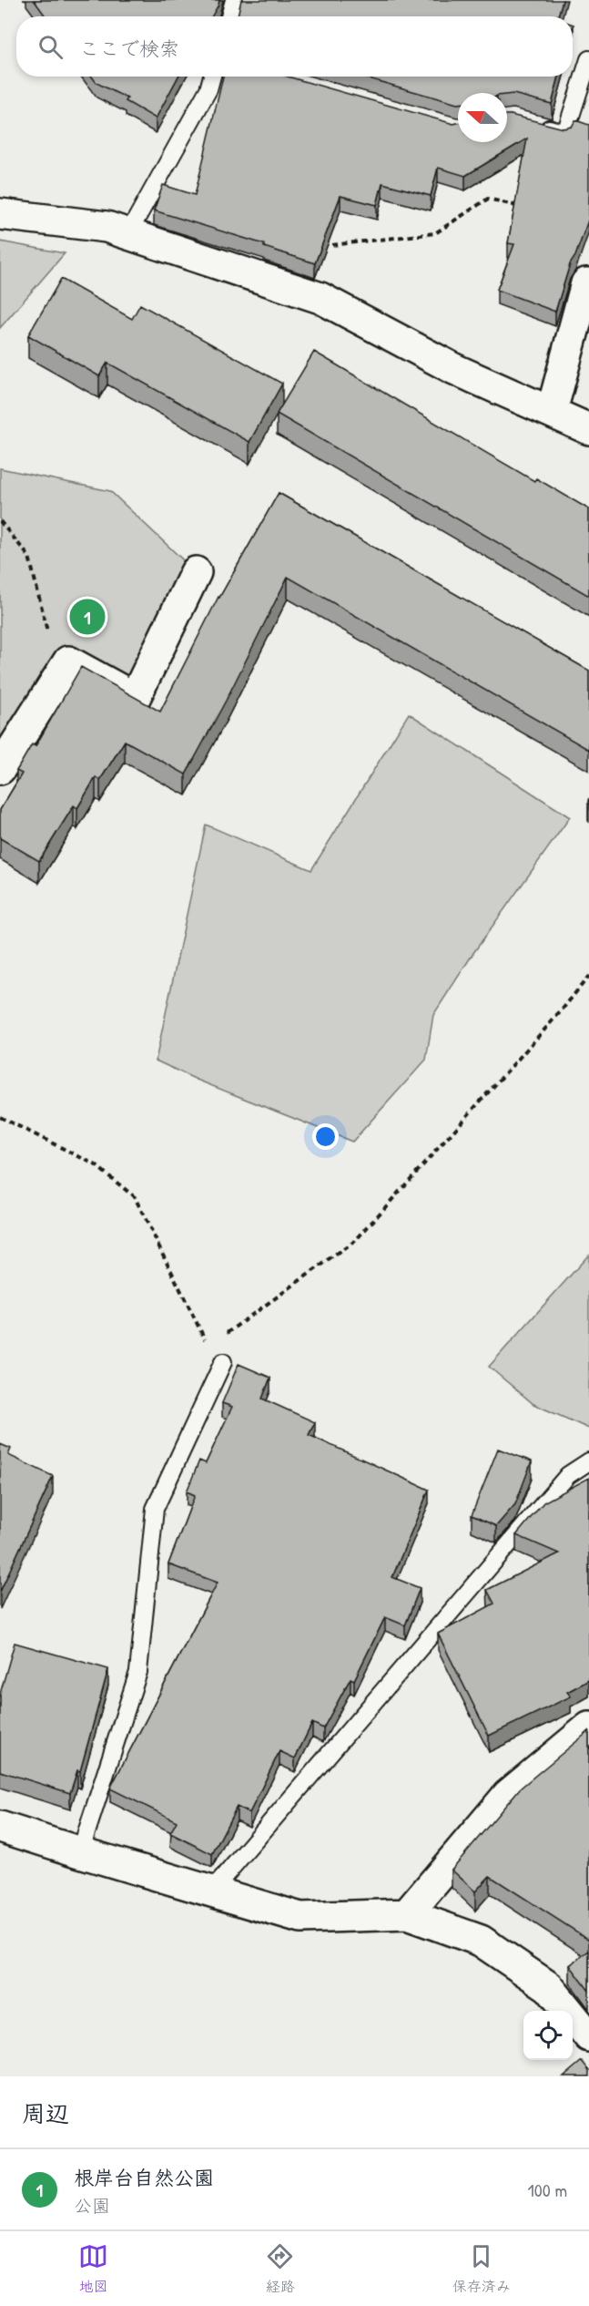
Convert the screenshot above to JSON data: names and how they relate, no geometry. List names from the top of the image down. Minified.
{"north":"left","page":{"search":"ここで検索","pins":"1","heading":"周辺","list":[{"mark":"1","name":"根岸台自然公園","note":"公園","value":"100 m"}],"nav":["地図","経路","保存済み"]}}
